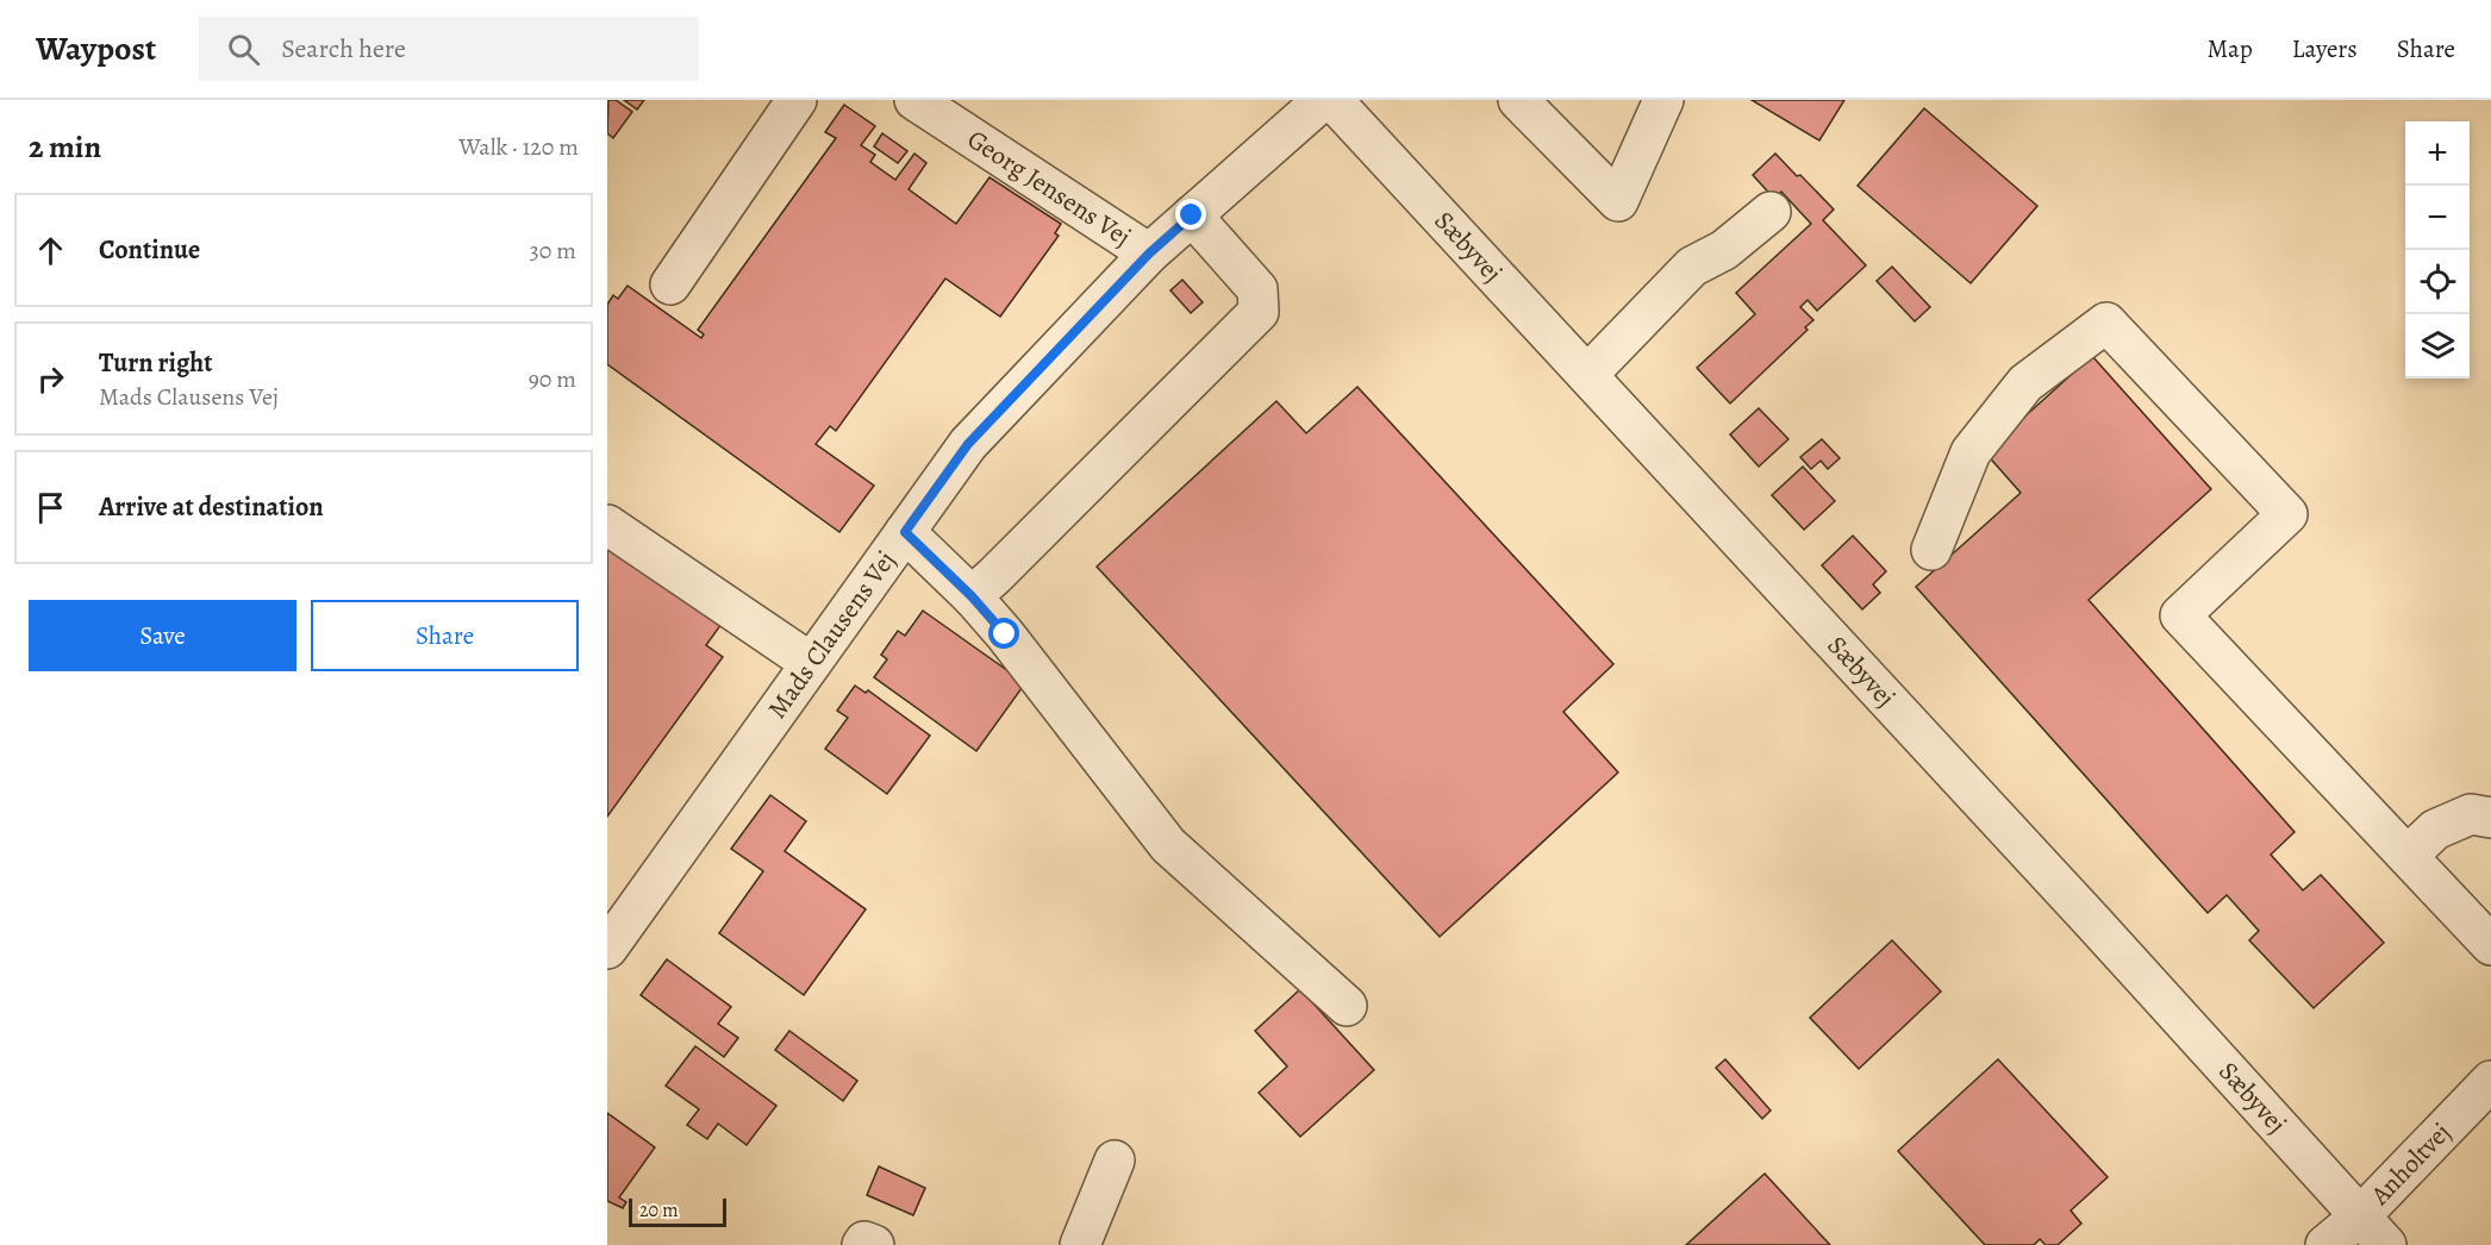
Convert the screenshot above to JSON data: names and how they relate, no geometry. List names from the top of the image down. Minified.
{"streets":{"street":["Georg Jensens Vej","Sæbyvej","Mads Clausens Vej","Anholtvej"]},"crossings":[["Georg Jensens Vej","Mads Clausens Vej"],["Sæbyvej","Anholtvej"]],"scale_bar":"20 m","page":{"header":"Waypost","search":"Search here","nav":["Map","Layers","Share"],"heading":["2 min","Walk · 120 m"],"map_buttons":["+","−"],"list":[["Continue","30 m"],["Turn right","Mads Clausens Vej","90 m"],"Arrive at destination"],"buttons":["Save","Share"],"scale":"20 m"}}
